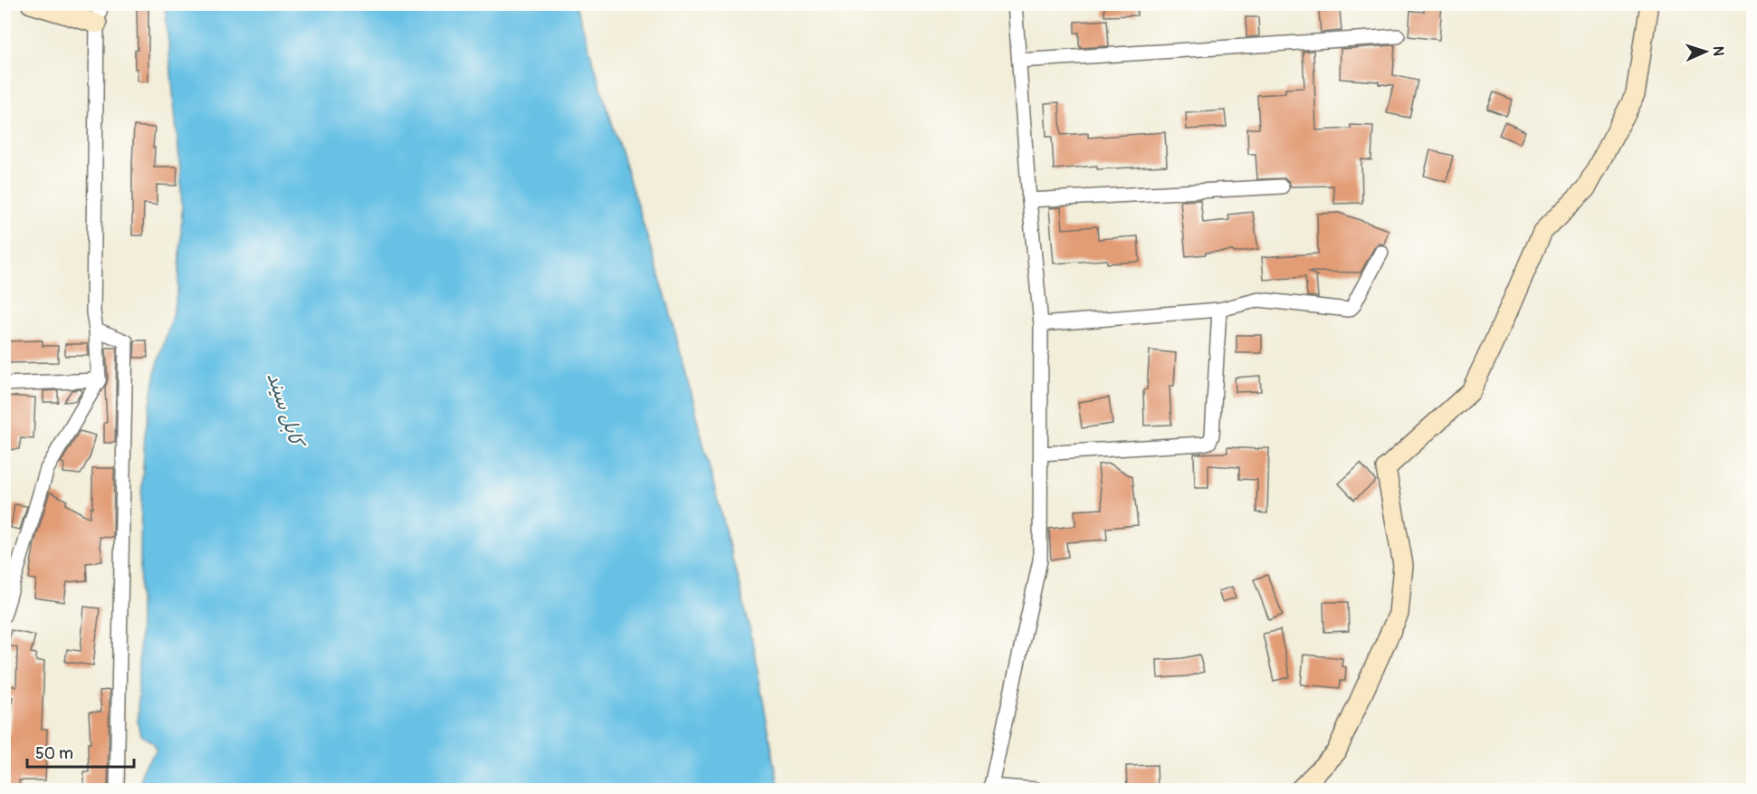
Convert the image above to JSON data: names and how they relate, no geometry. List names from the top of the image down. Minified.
{"water":["کابل سيند"],"scale_bar":"50 m","north":"right"}
